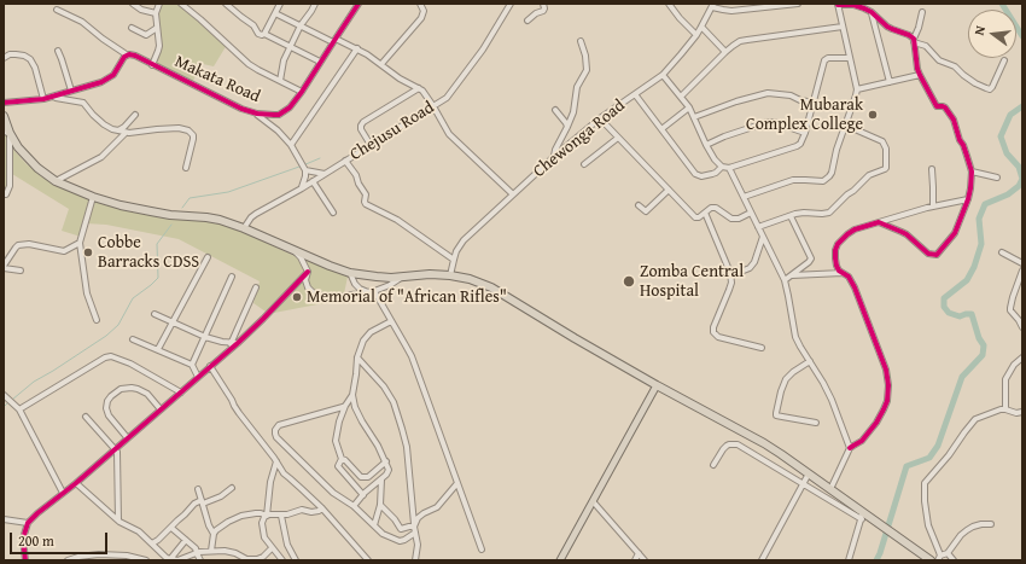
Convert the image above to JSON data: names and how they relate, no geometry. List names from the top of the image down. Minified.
{"streets":{"street":["Makata Road","Chejusu Road","Chewonga Road"]},"places":["Mubarak Complex College","Cobbe Barracks CDSS","Zomba Central Hospital","Memorial of \"African Rifles\""],"scale_bar":"200 m","north":"left"}
